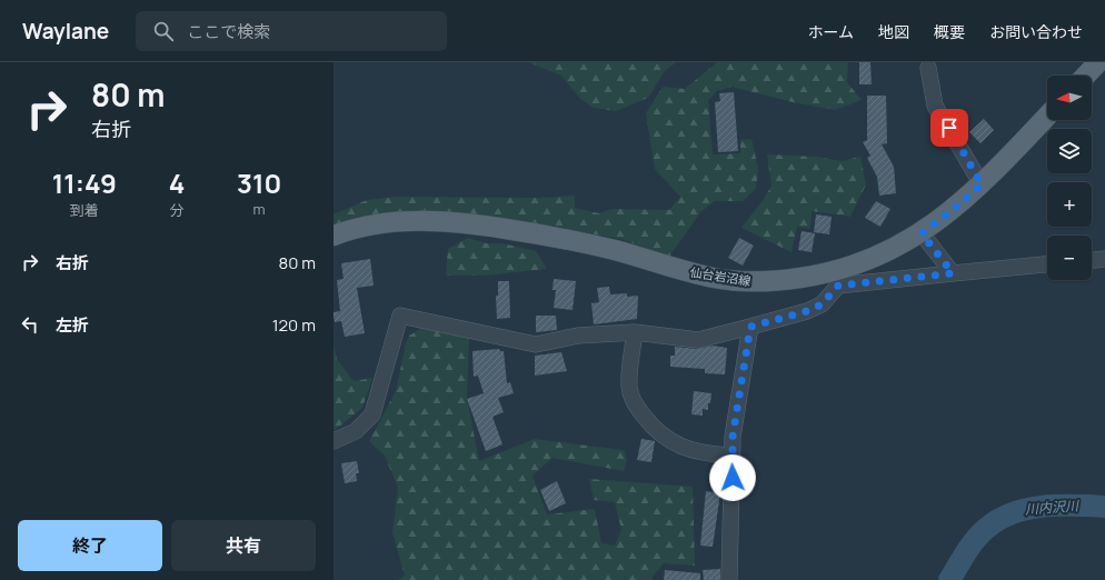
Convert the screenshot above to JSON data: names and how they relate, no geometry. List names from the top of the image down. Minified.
{"streets":{"main road":["仙台岩沼線"]},"water":["川内沢川"],"north":"left","page":{"header":"Waylane","search":"ここで検索","nav":["ホーム","地図","概要","お問い合わせ"],"turn":["80 m","右折"],"map_buttons":["+","−"],"eta":["11:49","到着","4","分","310","m"],"list":[{"name":"右折","value":"80 m"},{"name":"左折","value":"120 m"}],"buttons":["終了","共有"]}}
